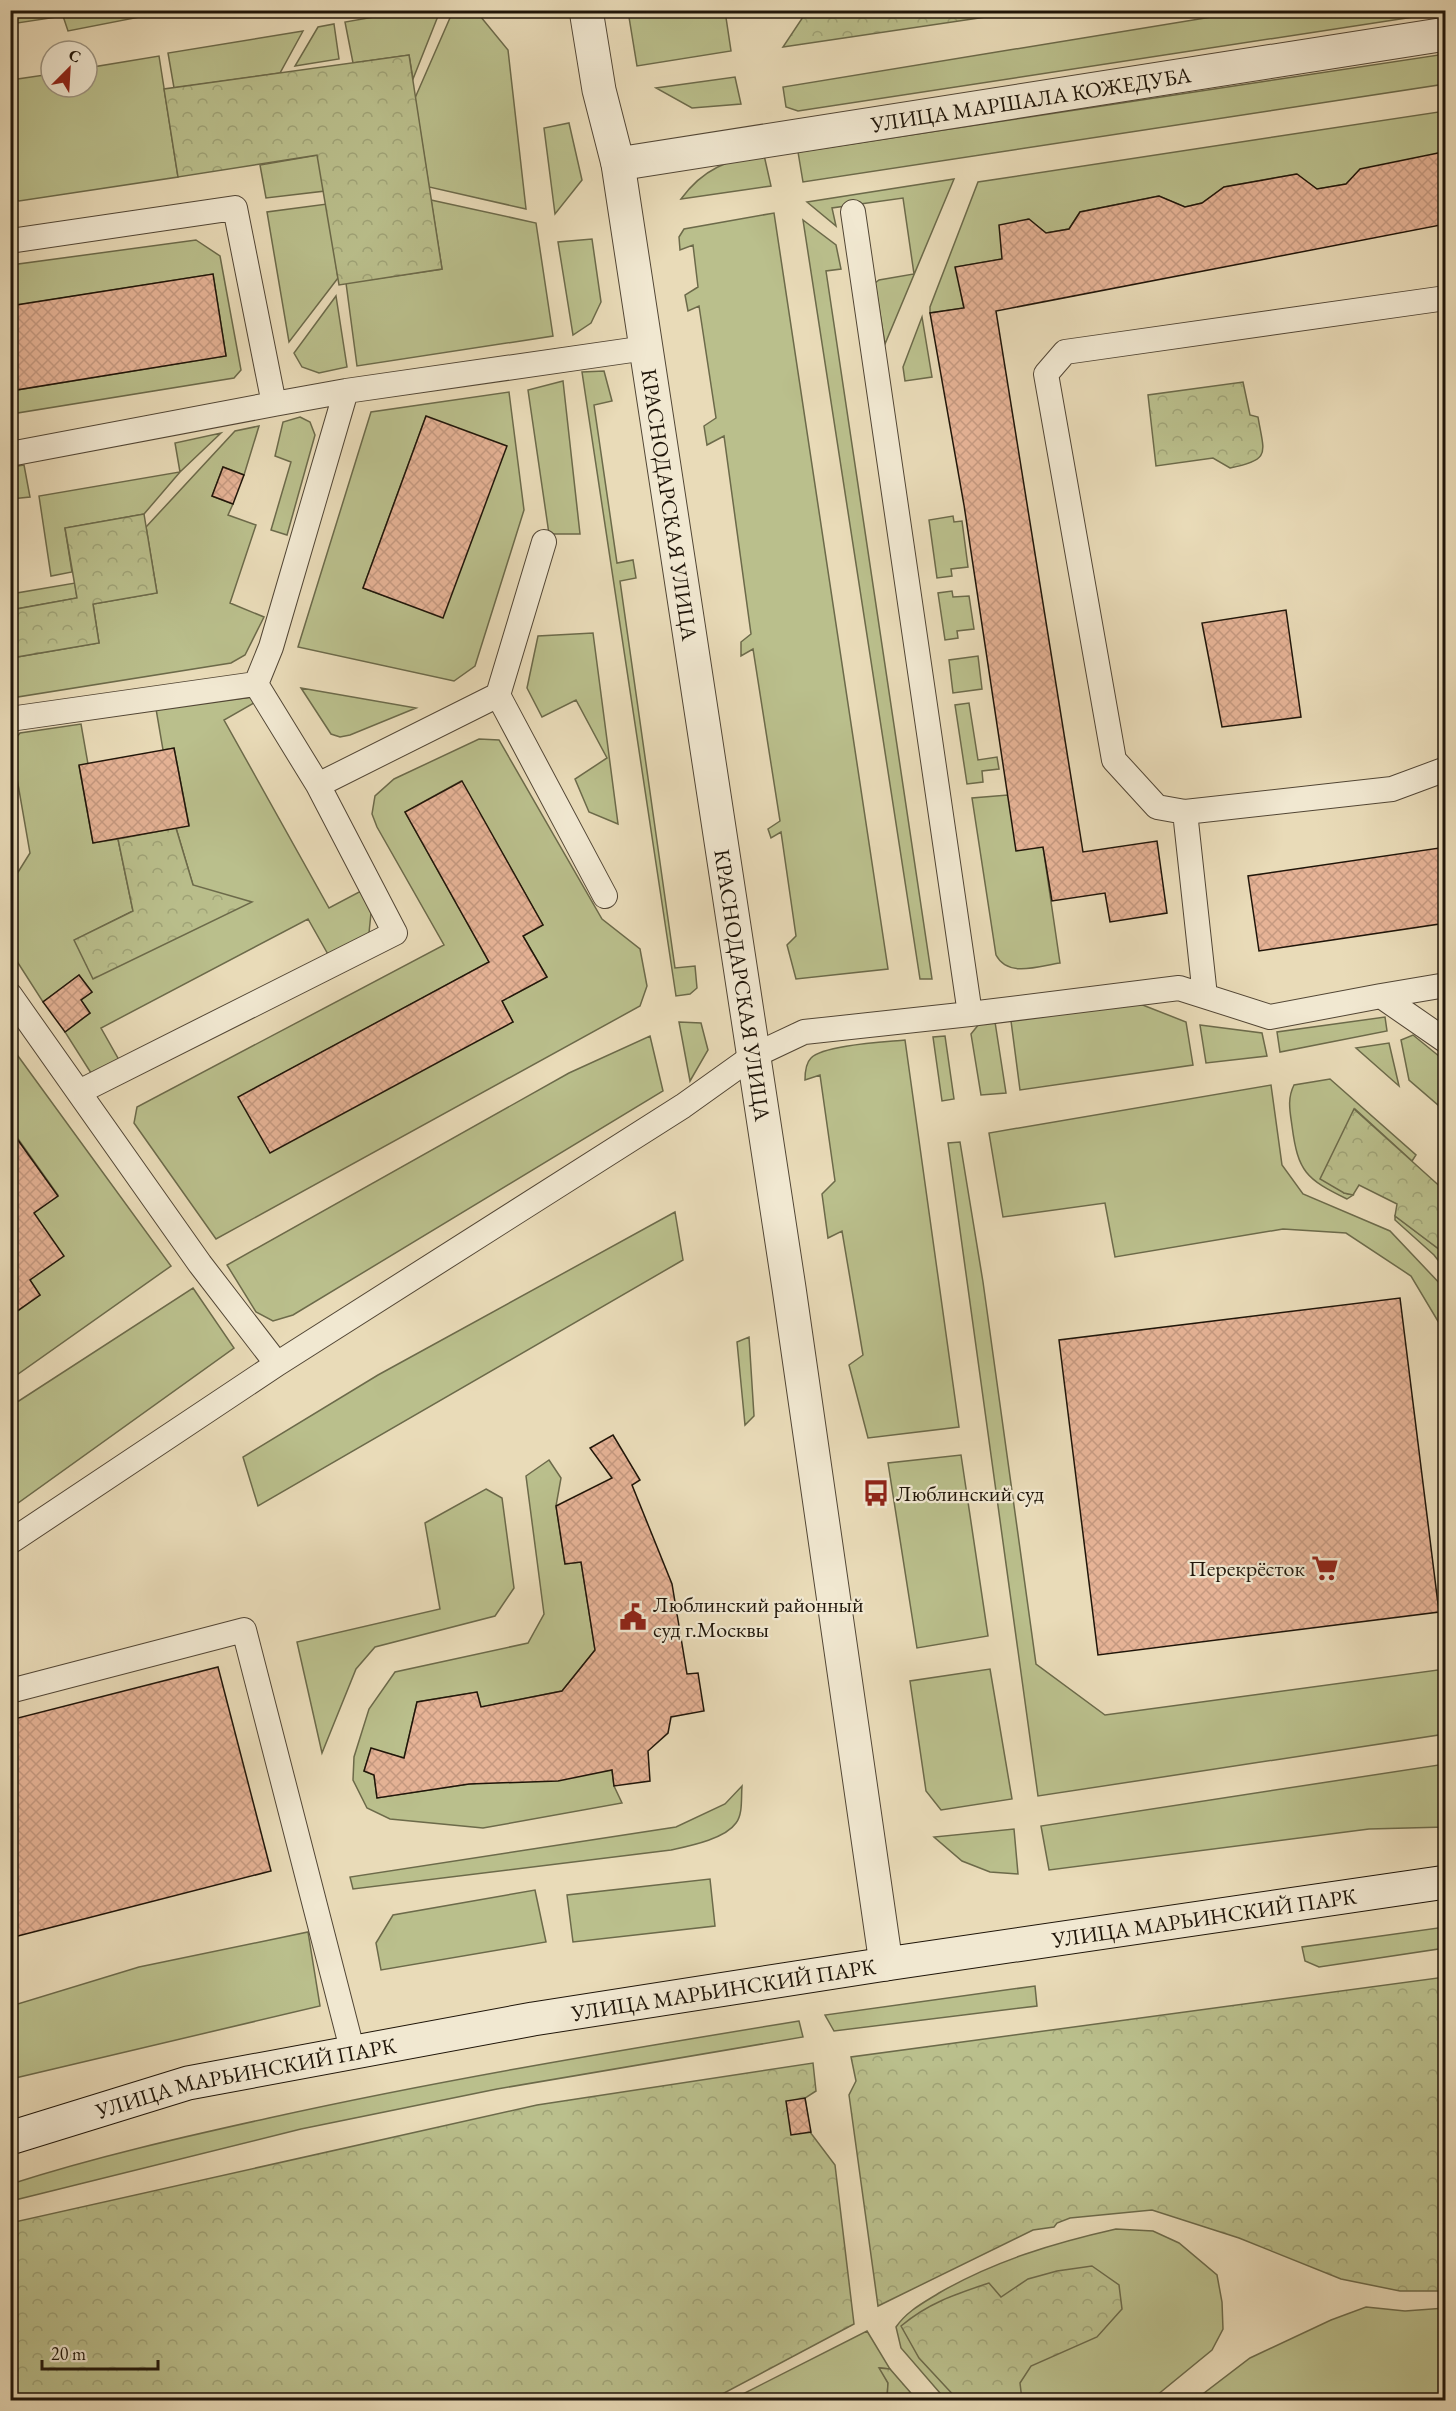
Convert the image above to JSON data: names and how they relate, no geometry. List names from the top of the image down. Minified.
{"streets":{"street":["УЛИЦА МАРШАЛА КОЖЕДУБА","КРАСНОДАРСКАЯ УЛИЦА","УЛИЦА МАРЬИНСКИЙ ПАРК"]},"crossings":[["УЛИЦА МАРШАЛА КОЖЕДУБА","КРАСНОДАРСКАЯ УЛИЦА"],["КРАСНОДАРСКАЯ УЛИЦА","УЛИЦА МАРЬИНСКИЙ ПАРК"]],"places":{"bus stop":["Люблинский суд"],"supermarket":["Перекрёсток"],"public building":["Люблинский районный суд г.Москвы"]},"scale_bar":"20 m","north":"top right"}
